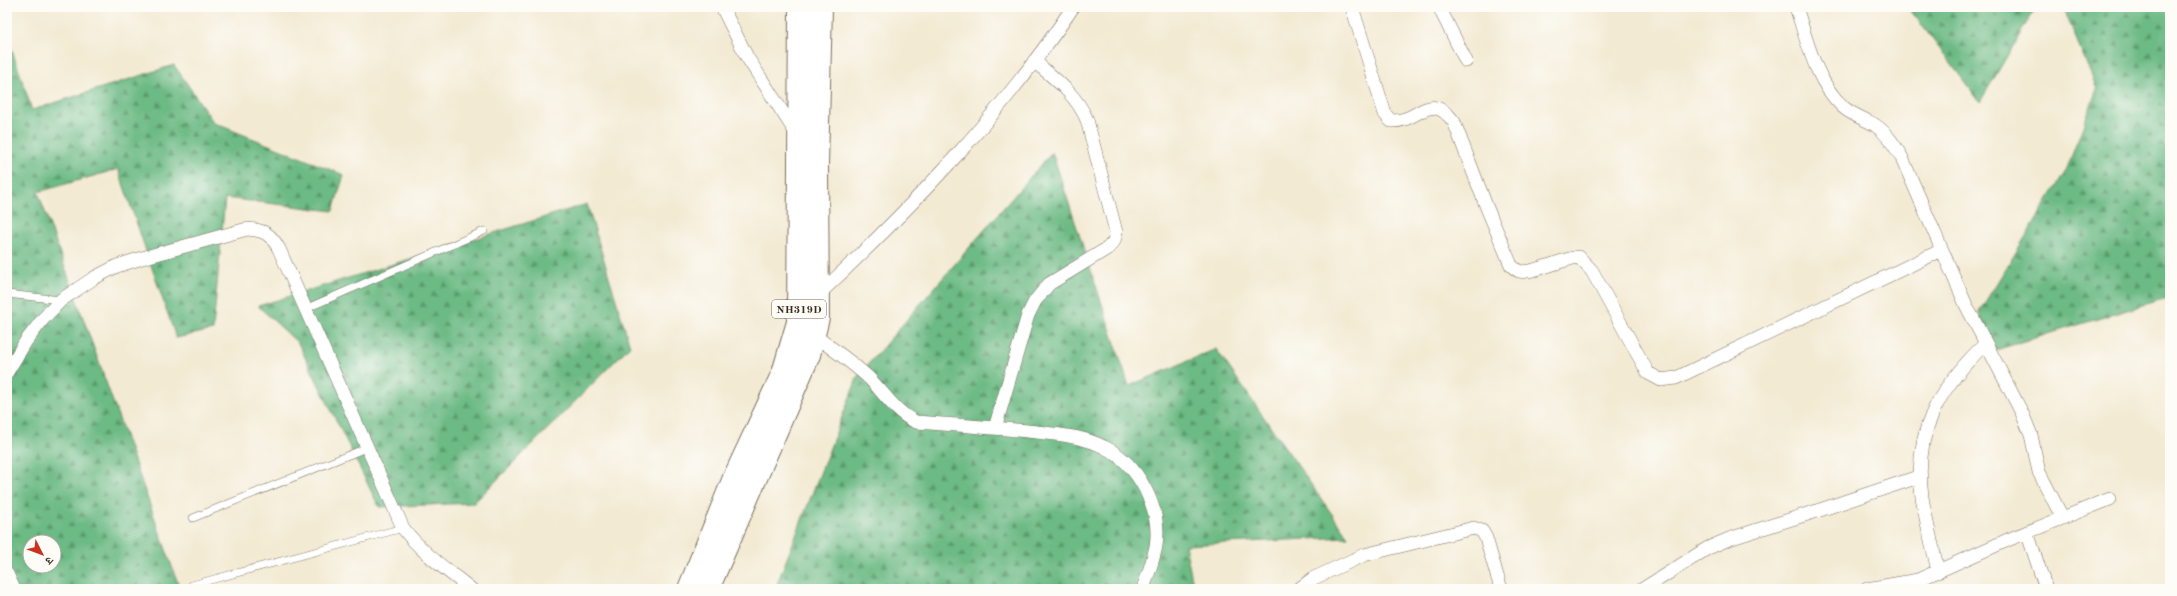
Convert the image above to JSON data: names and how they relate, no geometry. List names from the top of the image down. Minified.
{"streets":{"highway":["NH319D"]},"north":"bottom right"}
